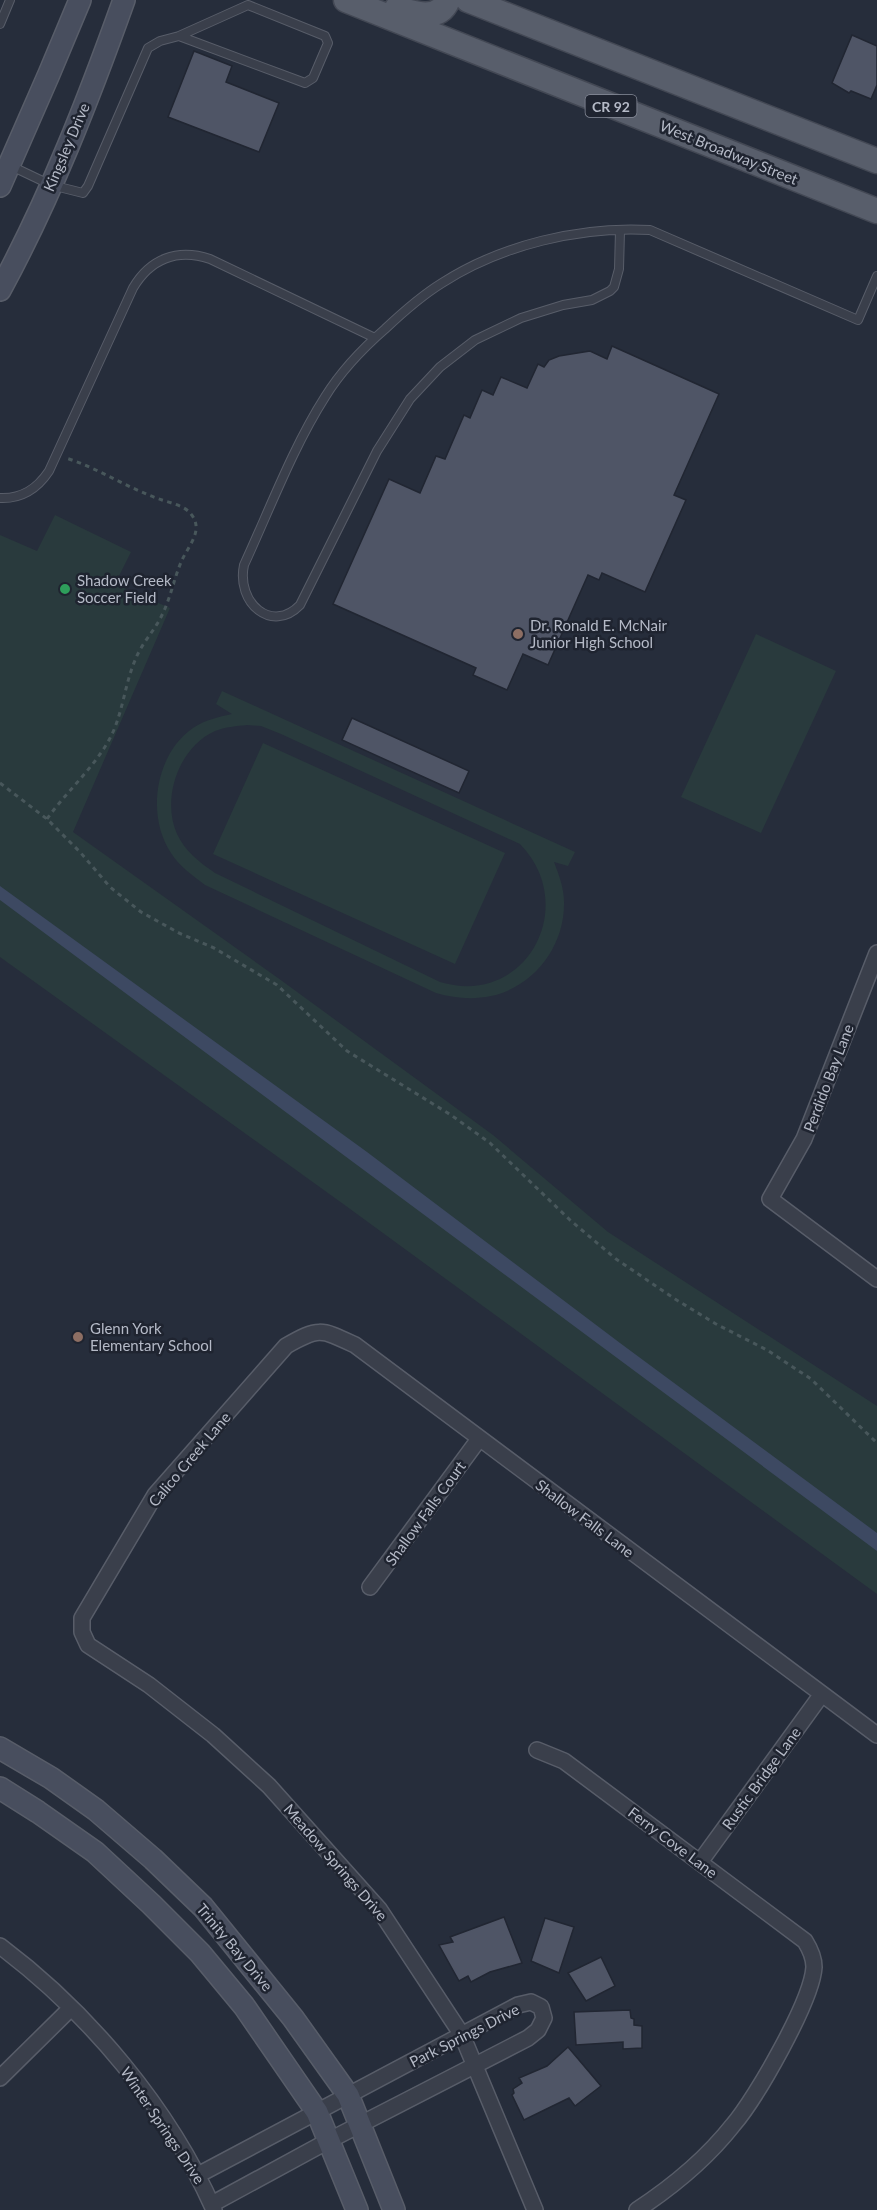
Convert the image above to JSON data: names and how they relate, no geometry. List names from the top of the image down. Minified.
{"streets":{"main road":["CR 92","West Broadway Street"],"street":["Kingsley Drive","Perdido Bay Lane","Calico Creek Lane","Shallow Falls Court","Shallow Falls Lane","Rustic Bridge Lane","Ferry Cove Lane","Meadow Springs Drive","Trinity Bay Drive","Park Springs Drive","Winter Springs Drive"]},"crossings":[["Calico Creek Lane","Shallow Falls Lane"],["Calico Creek Lane","Meadow Springs Drive"],["Shallow Falls Court","Shallow Falls Lane"],["Shallow Falls Lane","Rustic Bridge Lane"],["Rustic Bridge Lane","Ferry Cove Lane"],["Meadow Springs Drive","Park Springs Drive"],["Trinity Bay Drive","Park Springs Drive"],["Park Springs Drive","Winter Springs Drive"]],"places":["Shadow Creek Soccer Field","Dr. Ronald E. McNair Junior High School","Glenn York Elementary School"]}
